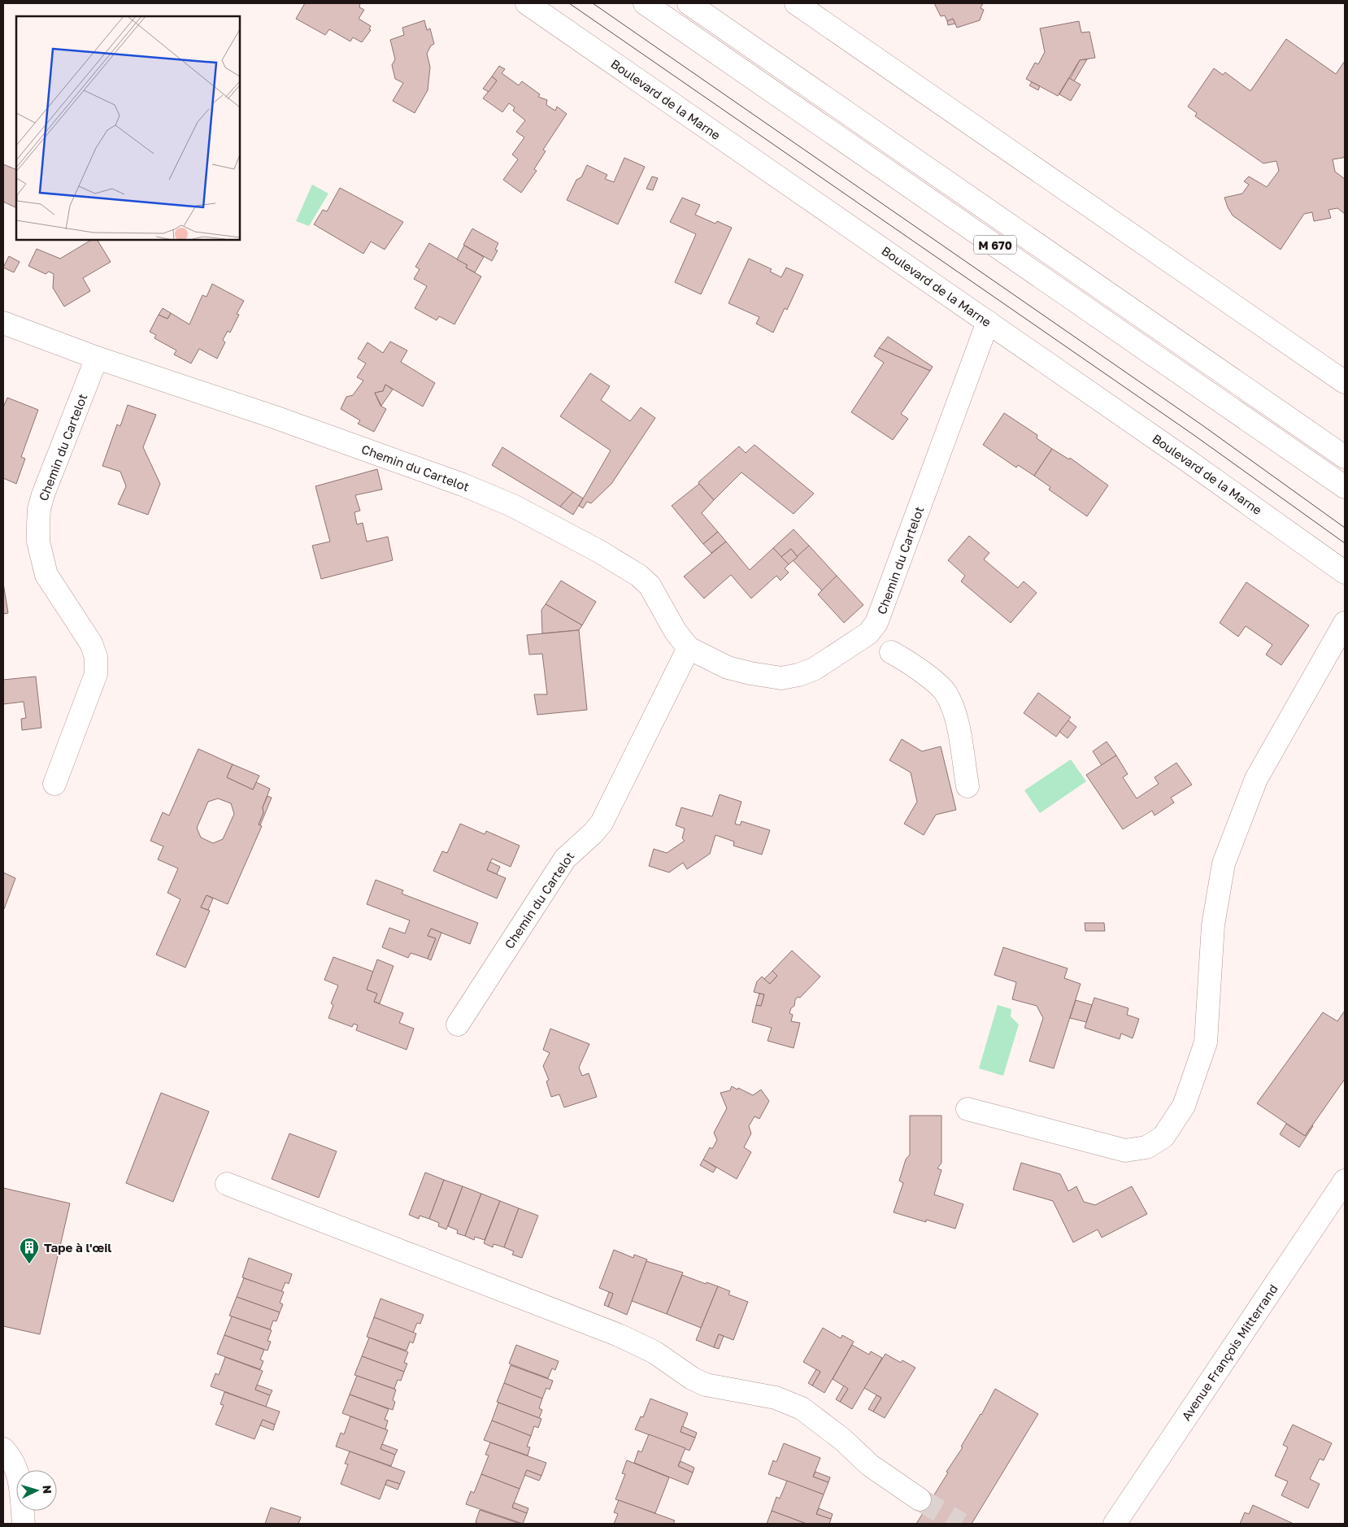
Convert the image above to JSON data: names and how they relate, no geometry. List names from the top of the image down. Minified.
{"streets":{"street":["Boulevard de la Marne","M 670","Chemin du Cartelot","Avenue François Mitterrand"]},"crossings":[["Boulevard de la Marne","Chemin du Cartelot"]],"places":{"building":["Tape à l'œil"]},"north":"right"}
